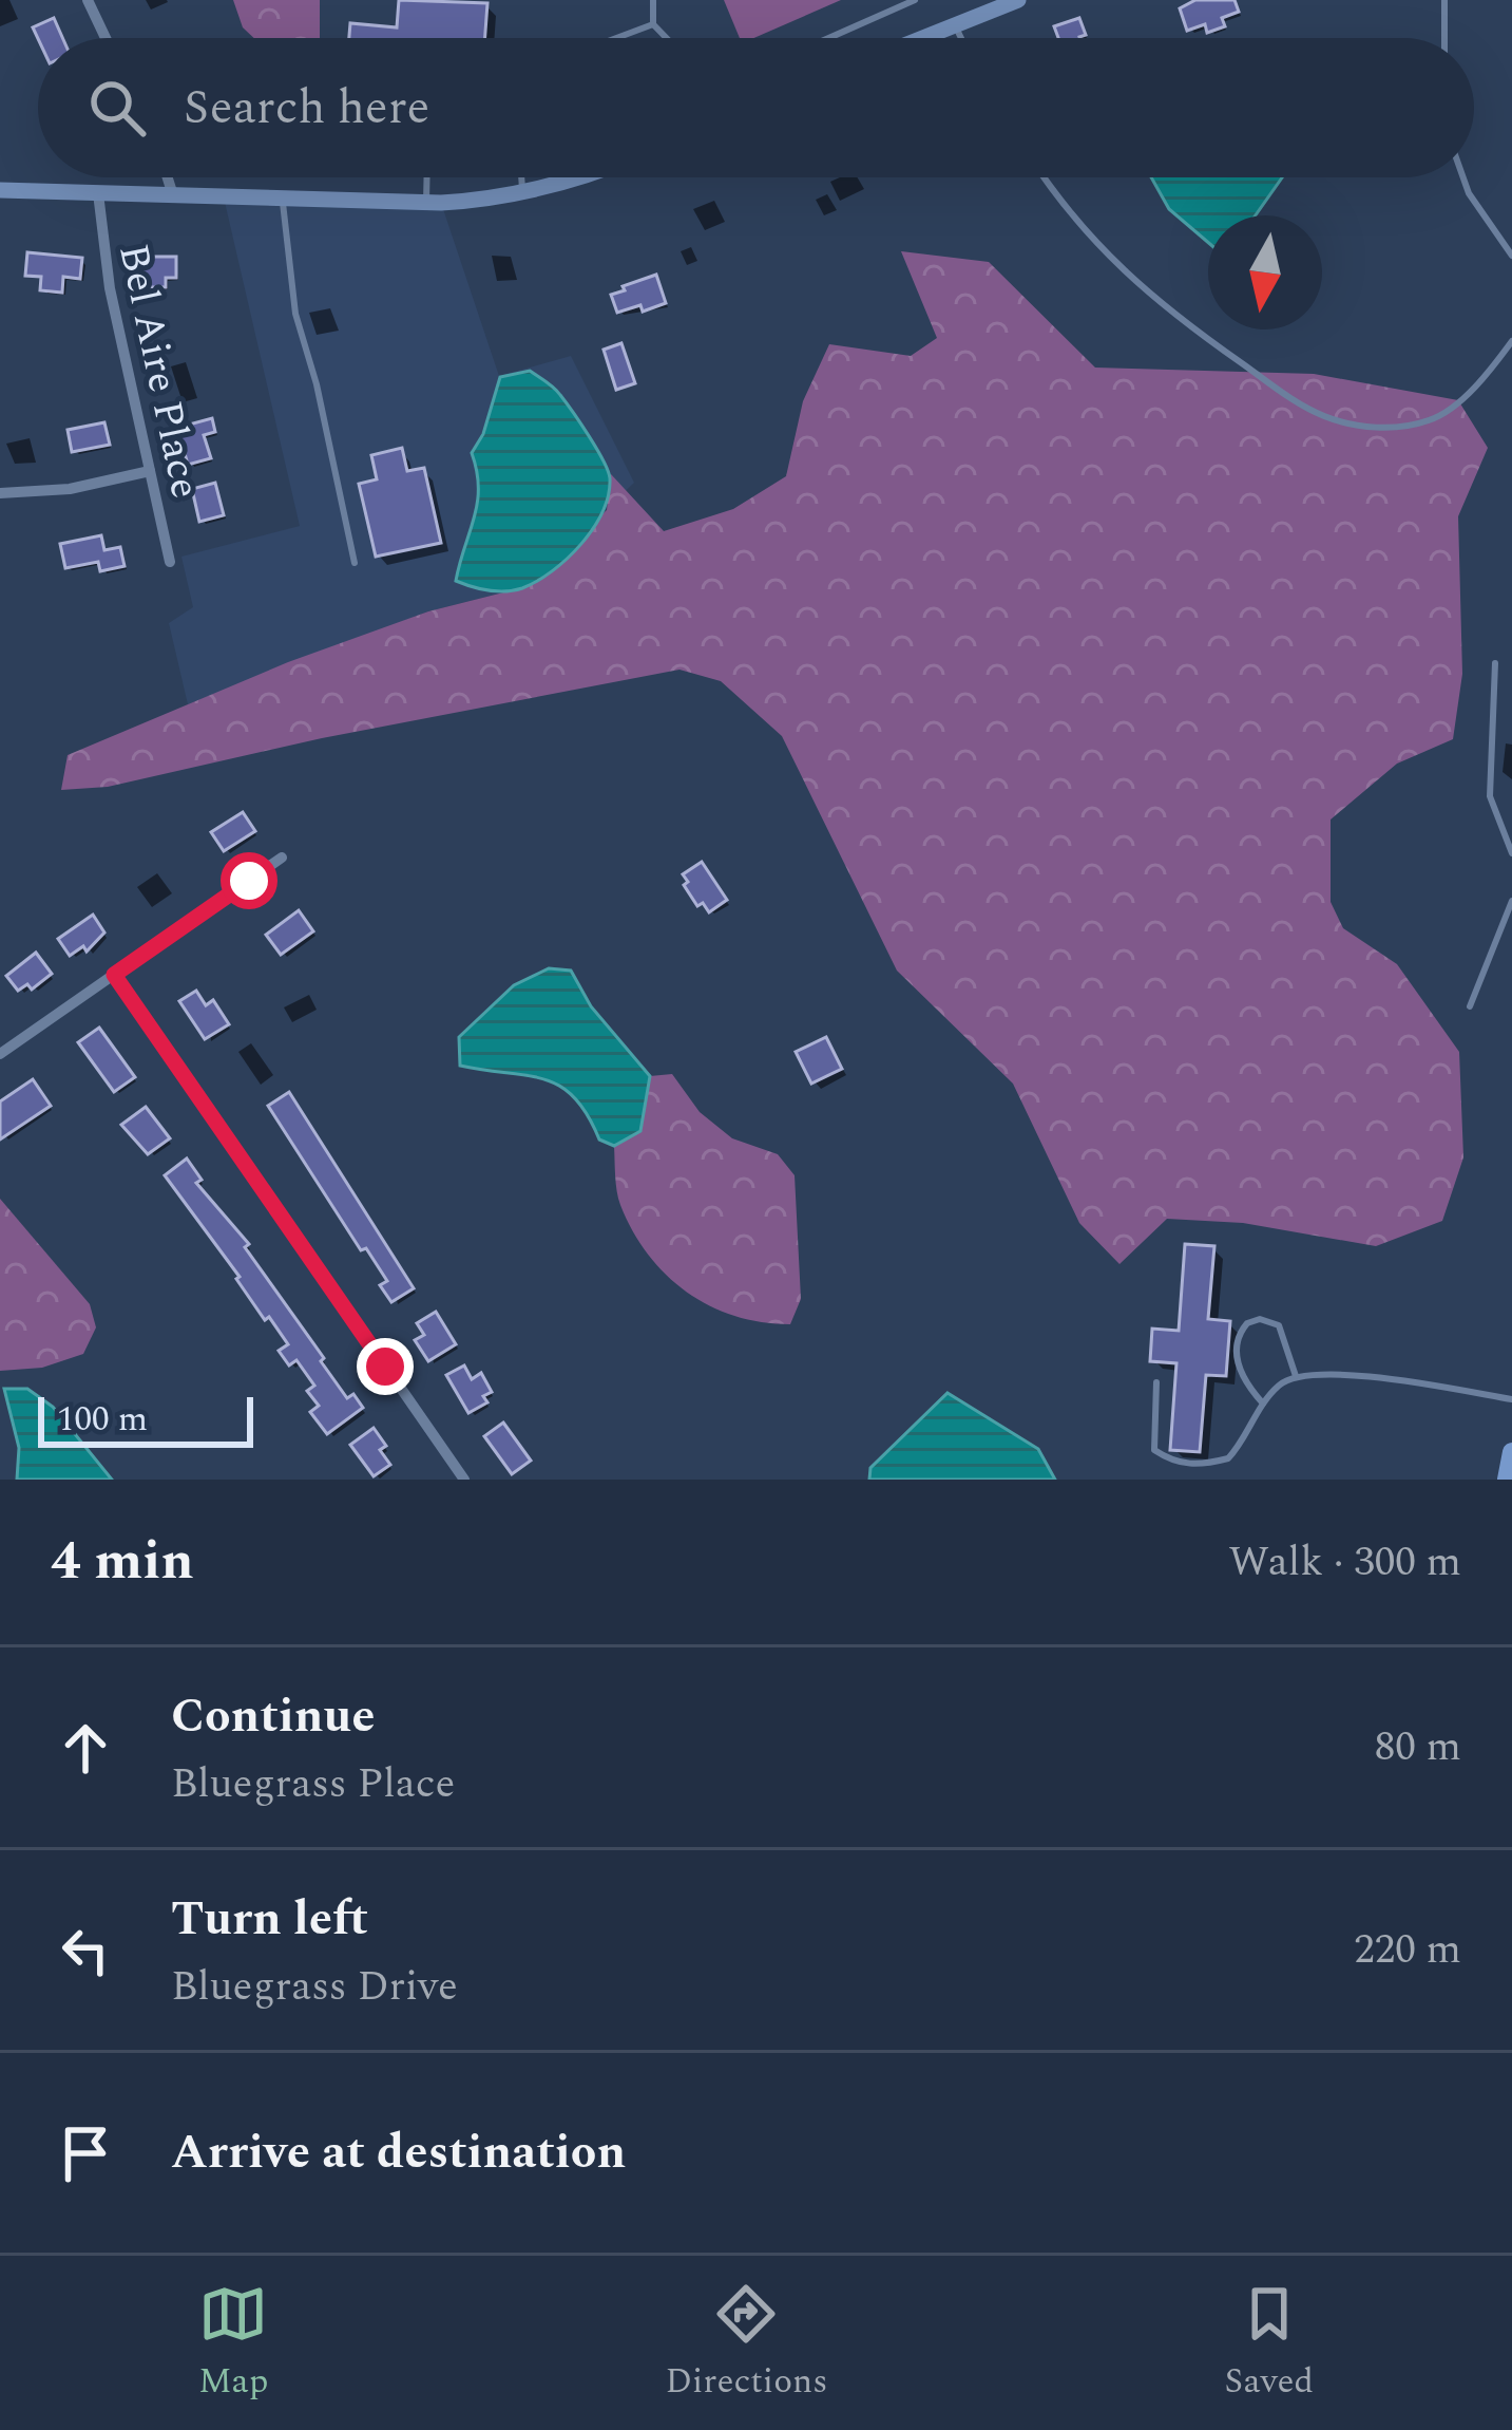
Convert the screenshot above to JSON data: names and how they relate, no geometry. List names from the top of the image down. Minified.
{"streets":{"street":["Bel Aire Place"]},"scale_bar":"100 m","north":"bottom","page":{"search":"Search here","scale":"100 m","heading":["4 min","Walk · 300 m"],"list":[["Continue","Bluegrass Place","80 m"],["Turn left","Bluegrass Drive","220 m"],"Arrive at destination"],"nav":["Map","Directions","Saved"]}}
